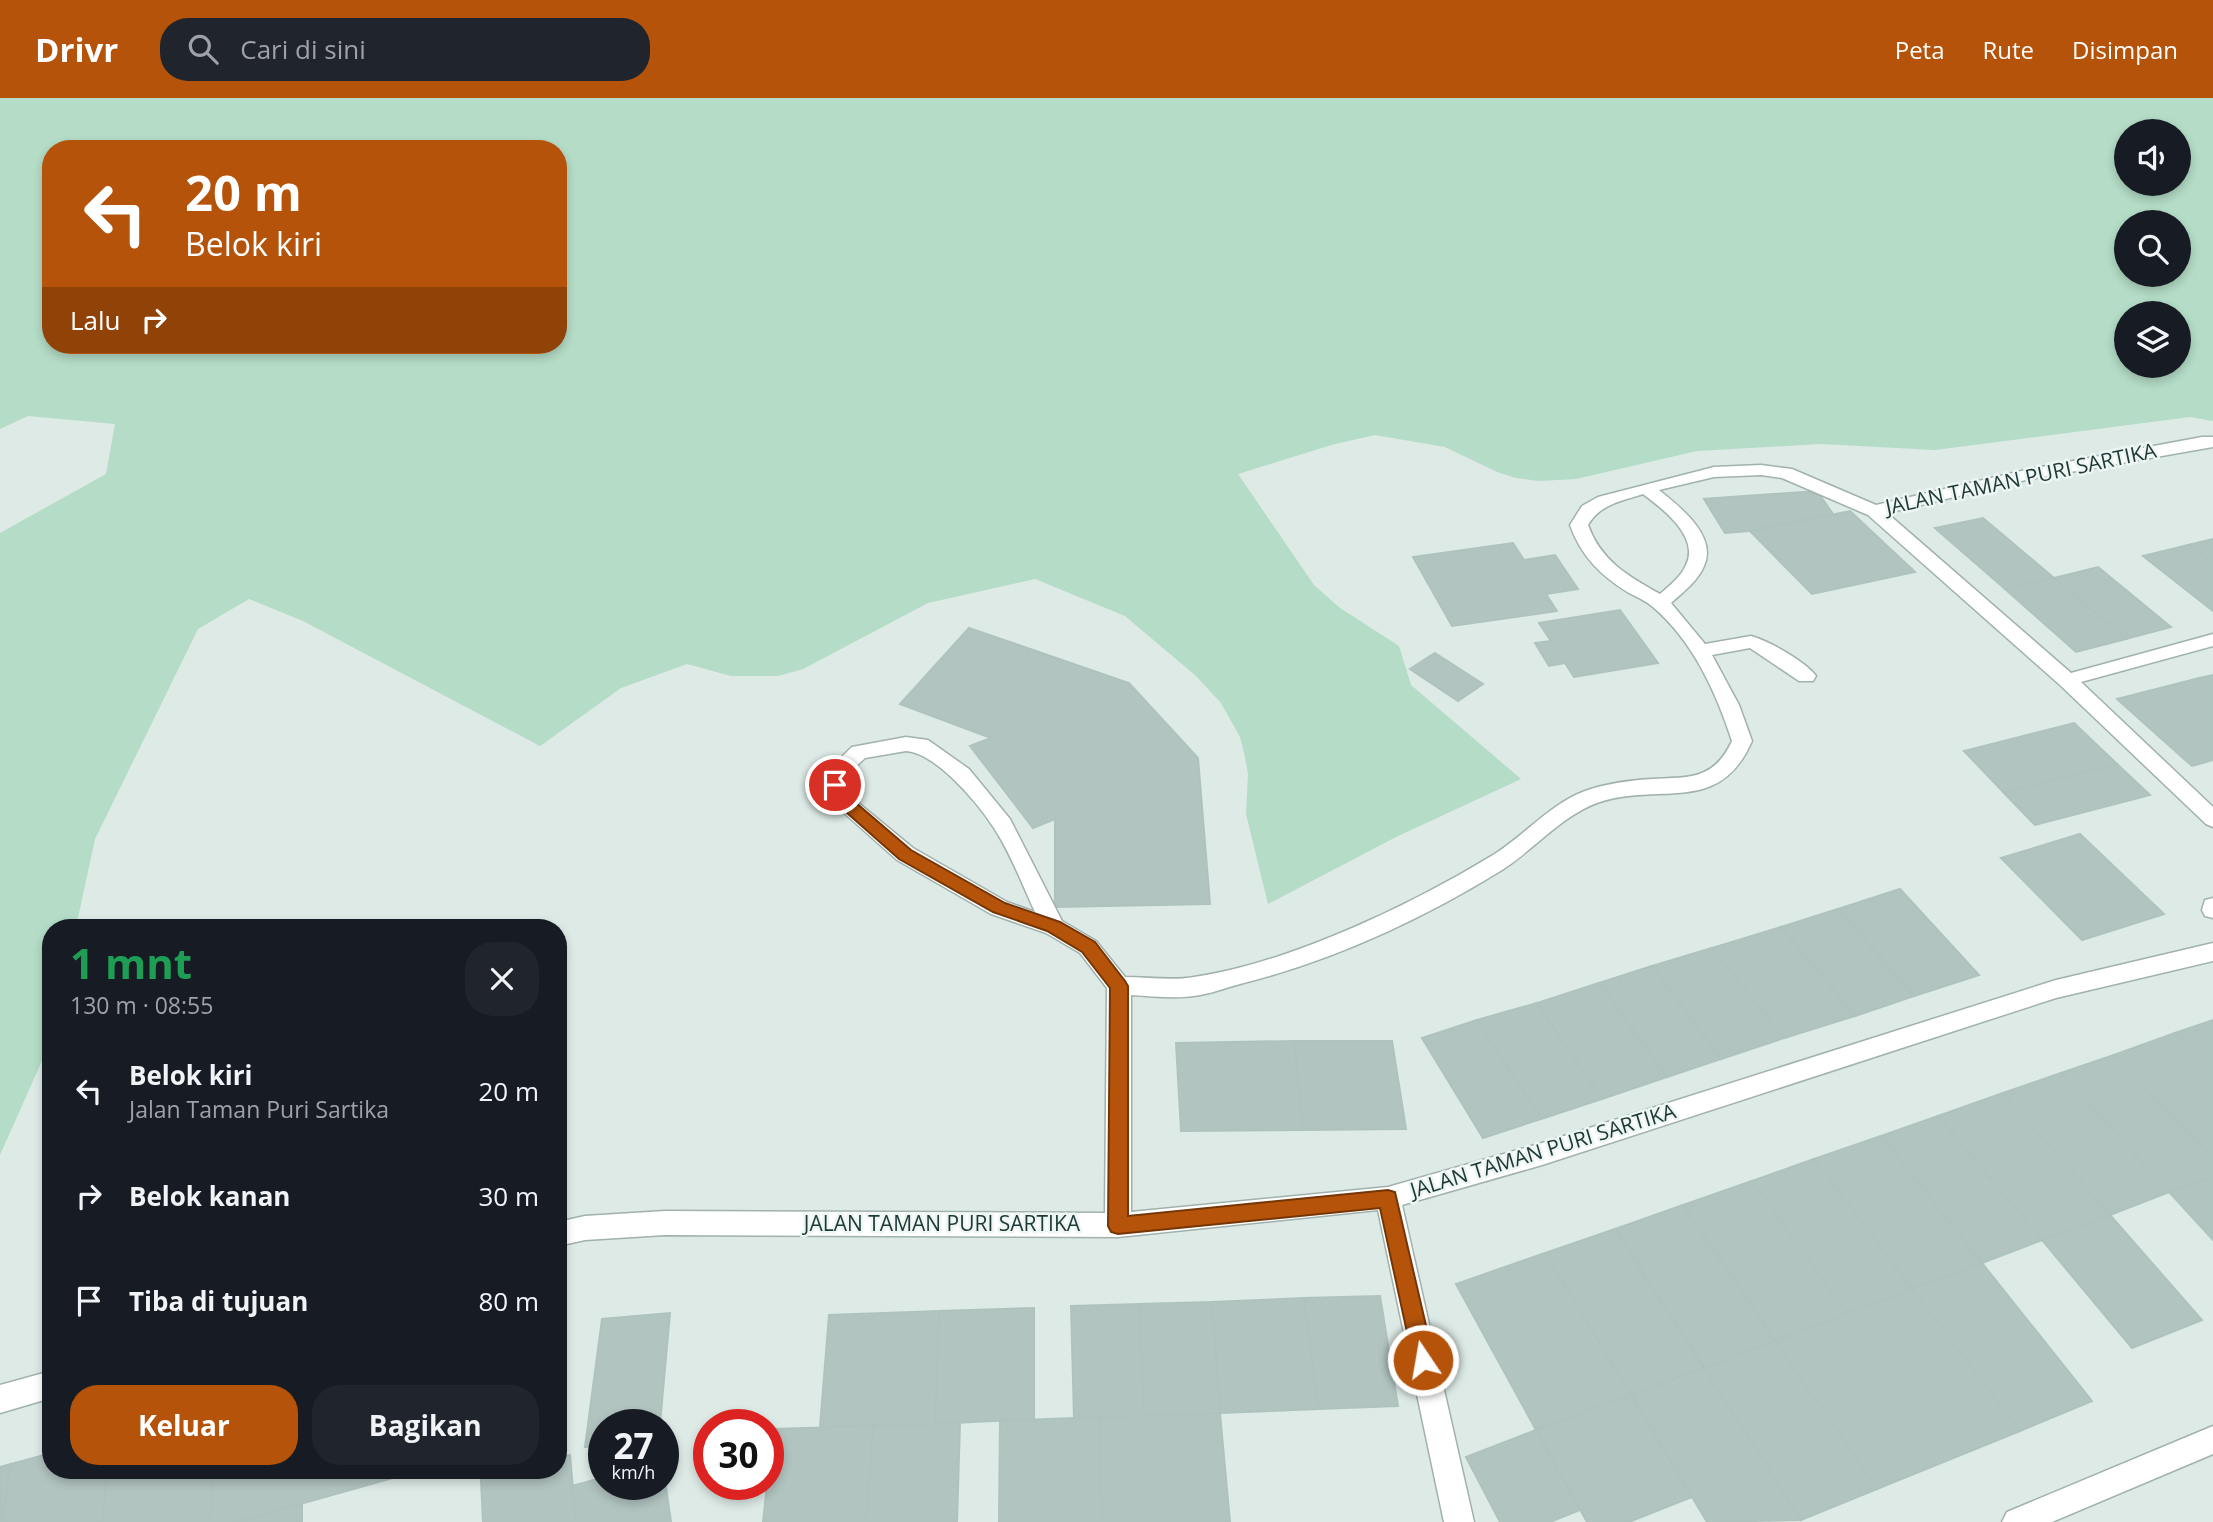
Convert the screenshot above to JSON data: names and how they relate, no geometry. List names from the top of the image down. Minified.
{"streets":{"street":["JALAN TAMAN PURI SARTIKA"]},"page":{"header":"Drivr","search":"Cari di sini","nav":["Peta","Rute","Disimpan"],"turn":["20 m","Belok kiri"],"then":"Lalu","heading":["1 mnt","130 m · 08:55"],"list":[{"name":"Belok kiri","note":"Jalan Taman Puri Sartika","value":"20 m"},{"name":"Belok kanan","value":"30 m"},{"name":"Tiba di tujuan","value":"80 m"}],"buttons":["Keluar","Bagikan"],"speed":"27 km/h","limit":"30"}}
